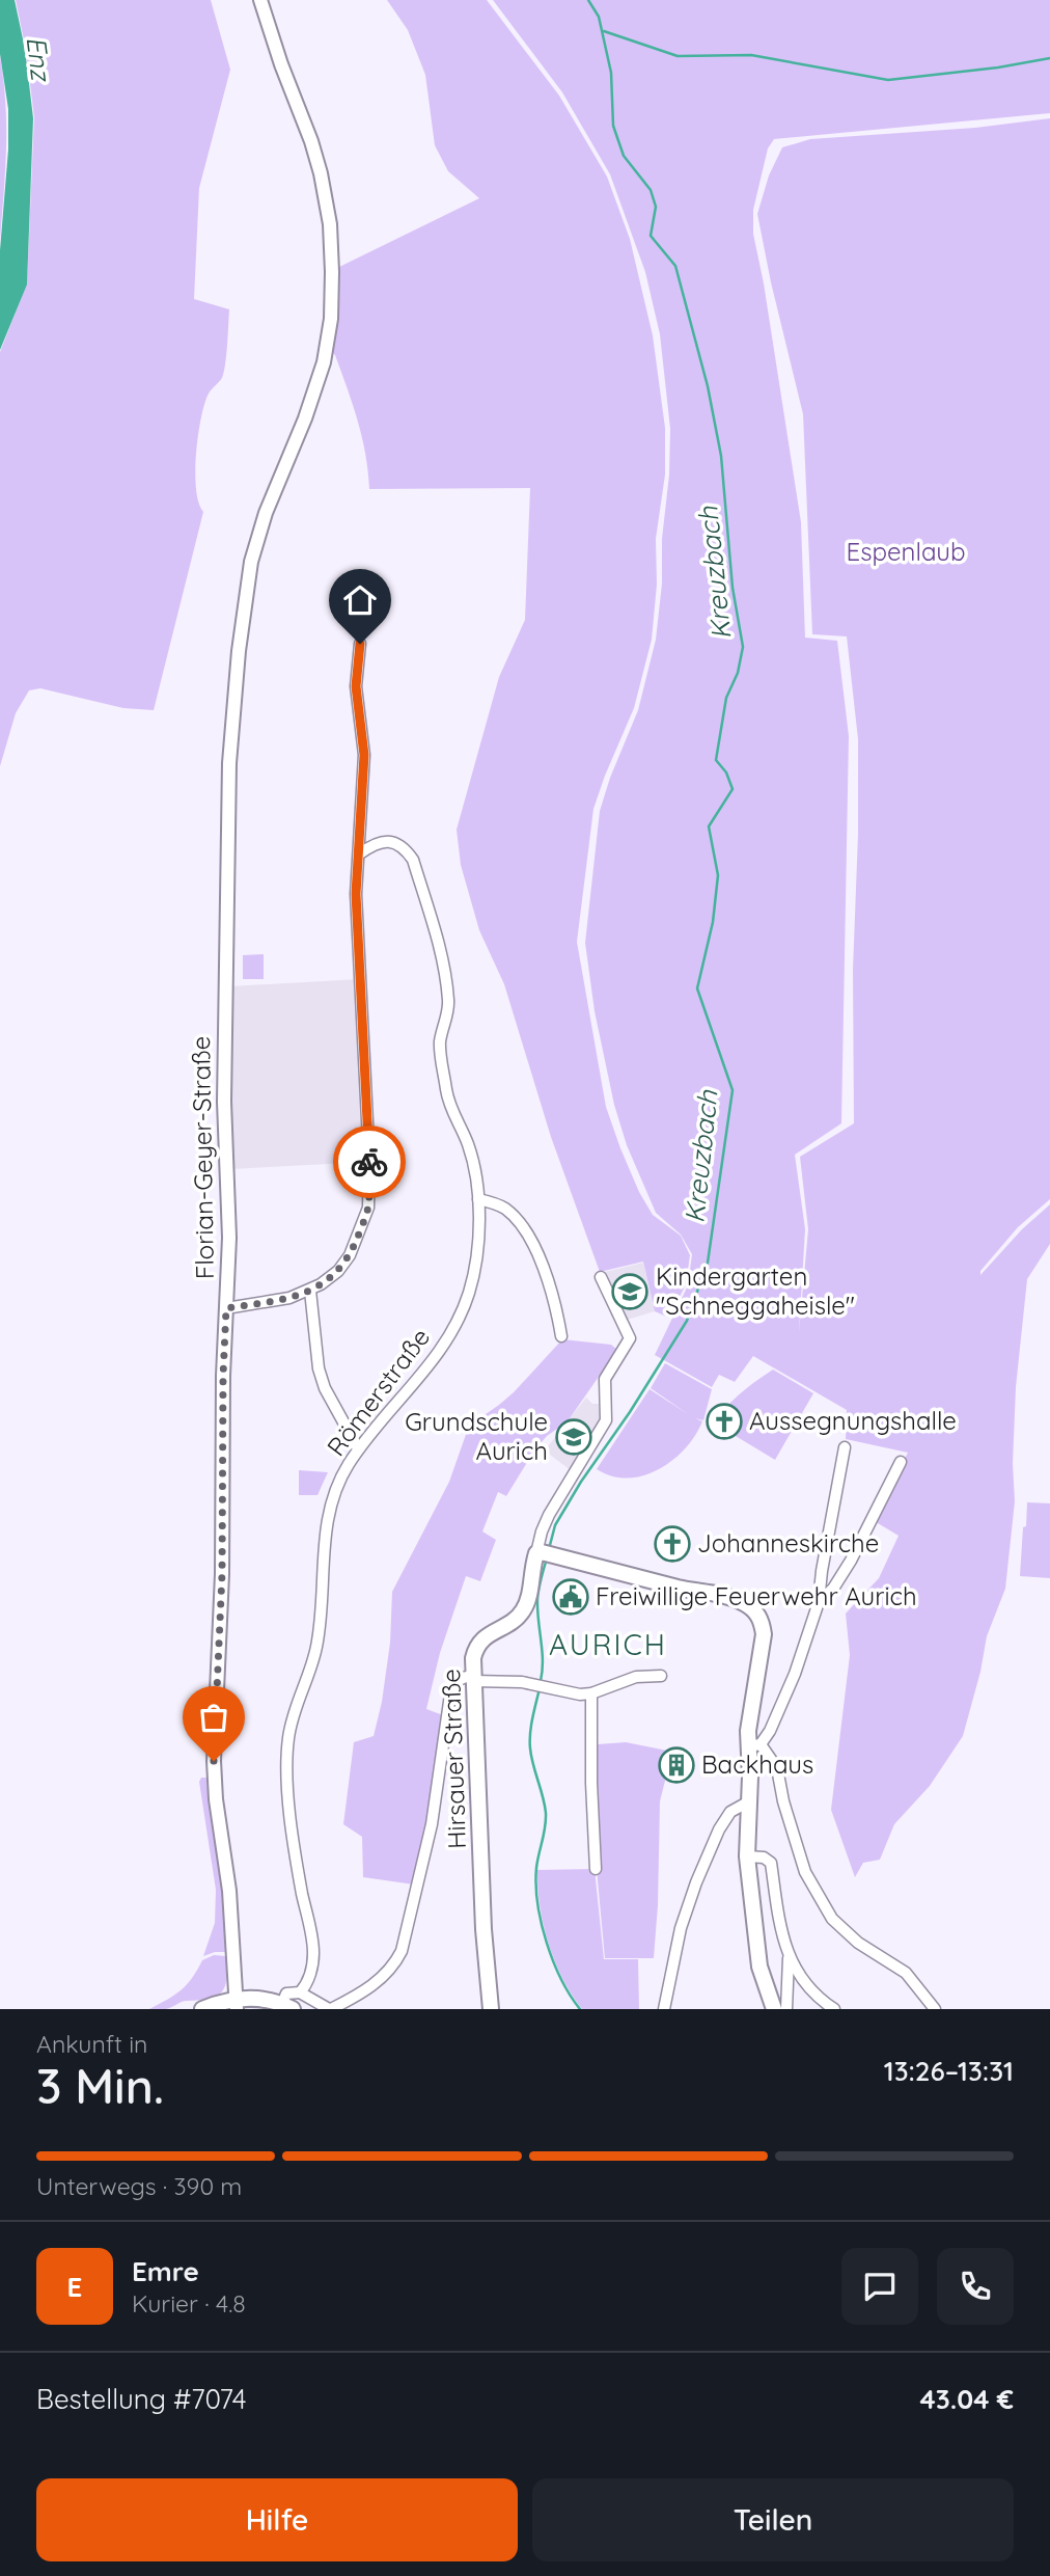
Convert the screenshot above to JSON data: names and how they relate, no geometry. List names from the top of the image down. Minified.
{"streets":{"main road":["Hirsauer Straße"],"street":["Florian-Geyer-Straße","Römerstraße"]},"districts":["AURICH"],"water":["Enz","Kreuzbach"],"parks":["Espenlaub"],"places":{"school or university":["Kindergarten \"Schneggaheisle\"","Grundschule Aurich"],"church":["Aussegnungshalle","Johanneskirche"],"public building":["Freiwillige Feuerwehr Aurich"],"building":["Backhaus"]},"page":{"heading":["3 Min.","Ankunft in","13:26–13:31"],"panel":["Emre","Kurier · 4.8","Bestellung #7074","43.04 €"],"bar":"Unterwegs · 390 m","round":"E","buttons":["Hilfe","Teilen"]}}
